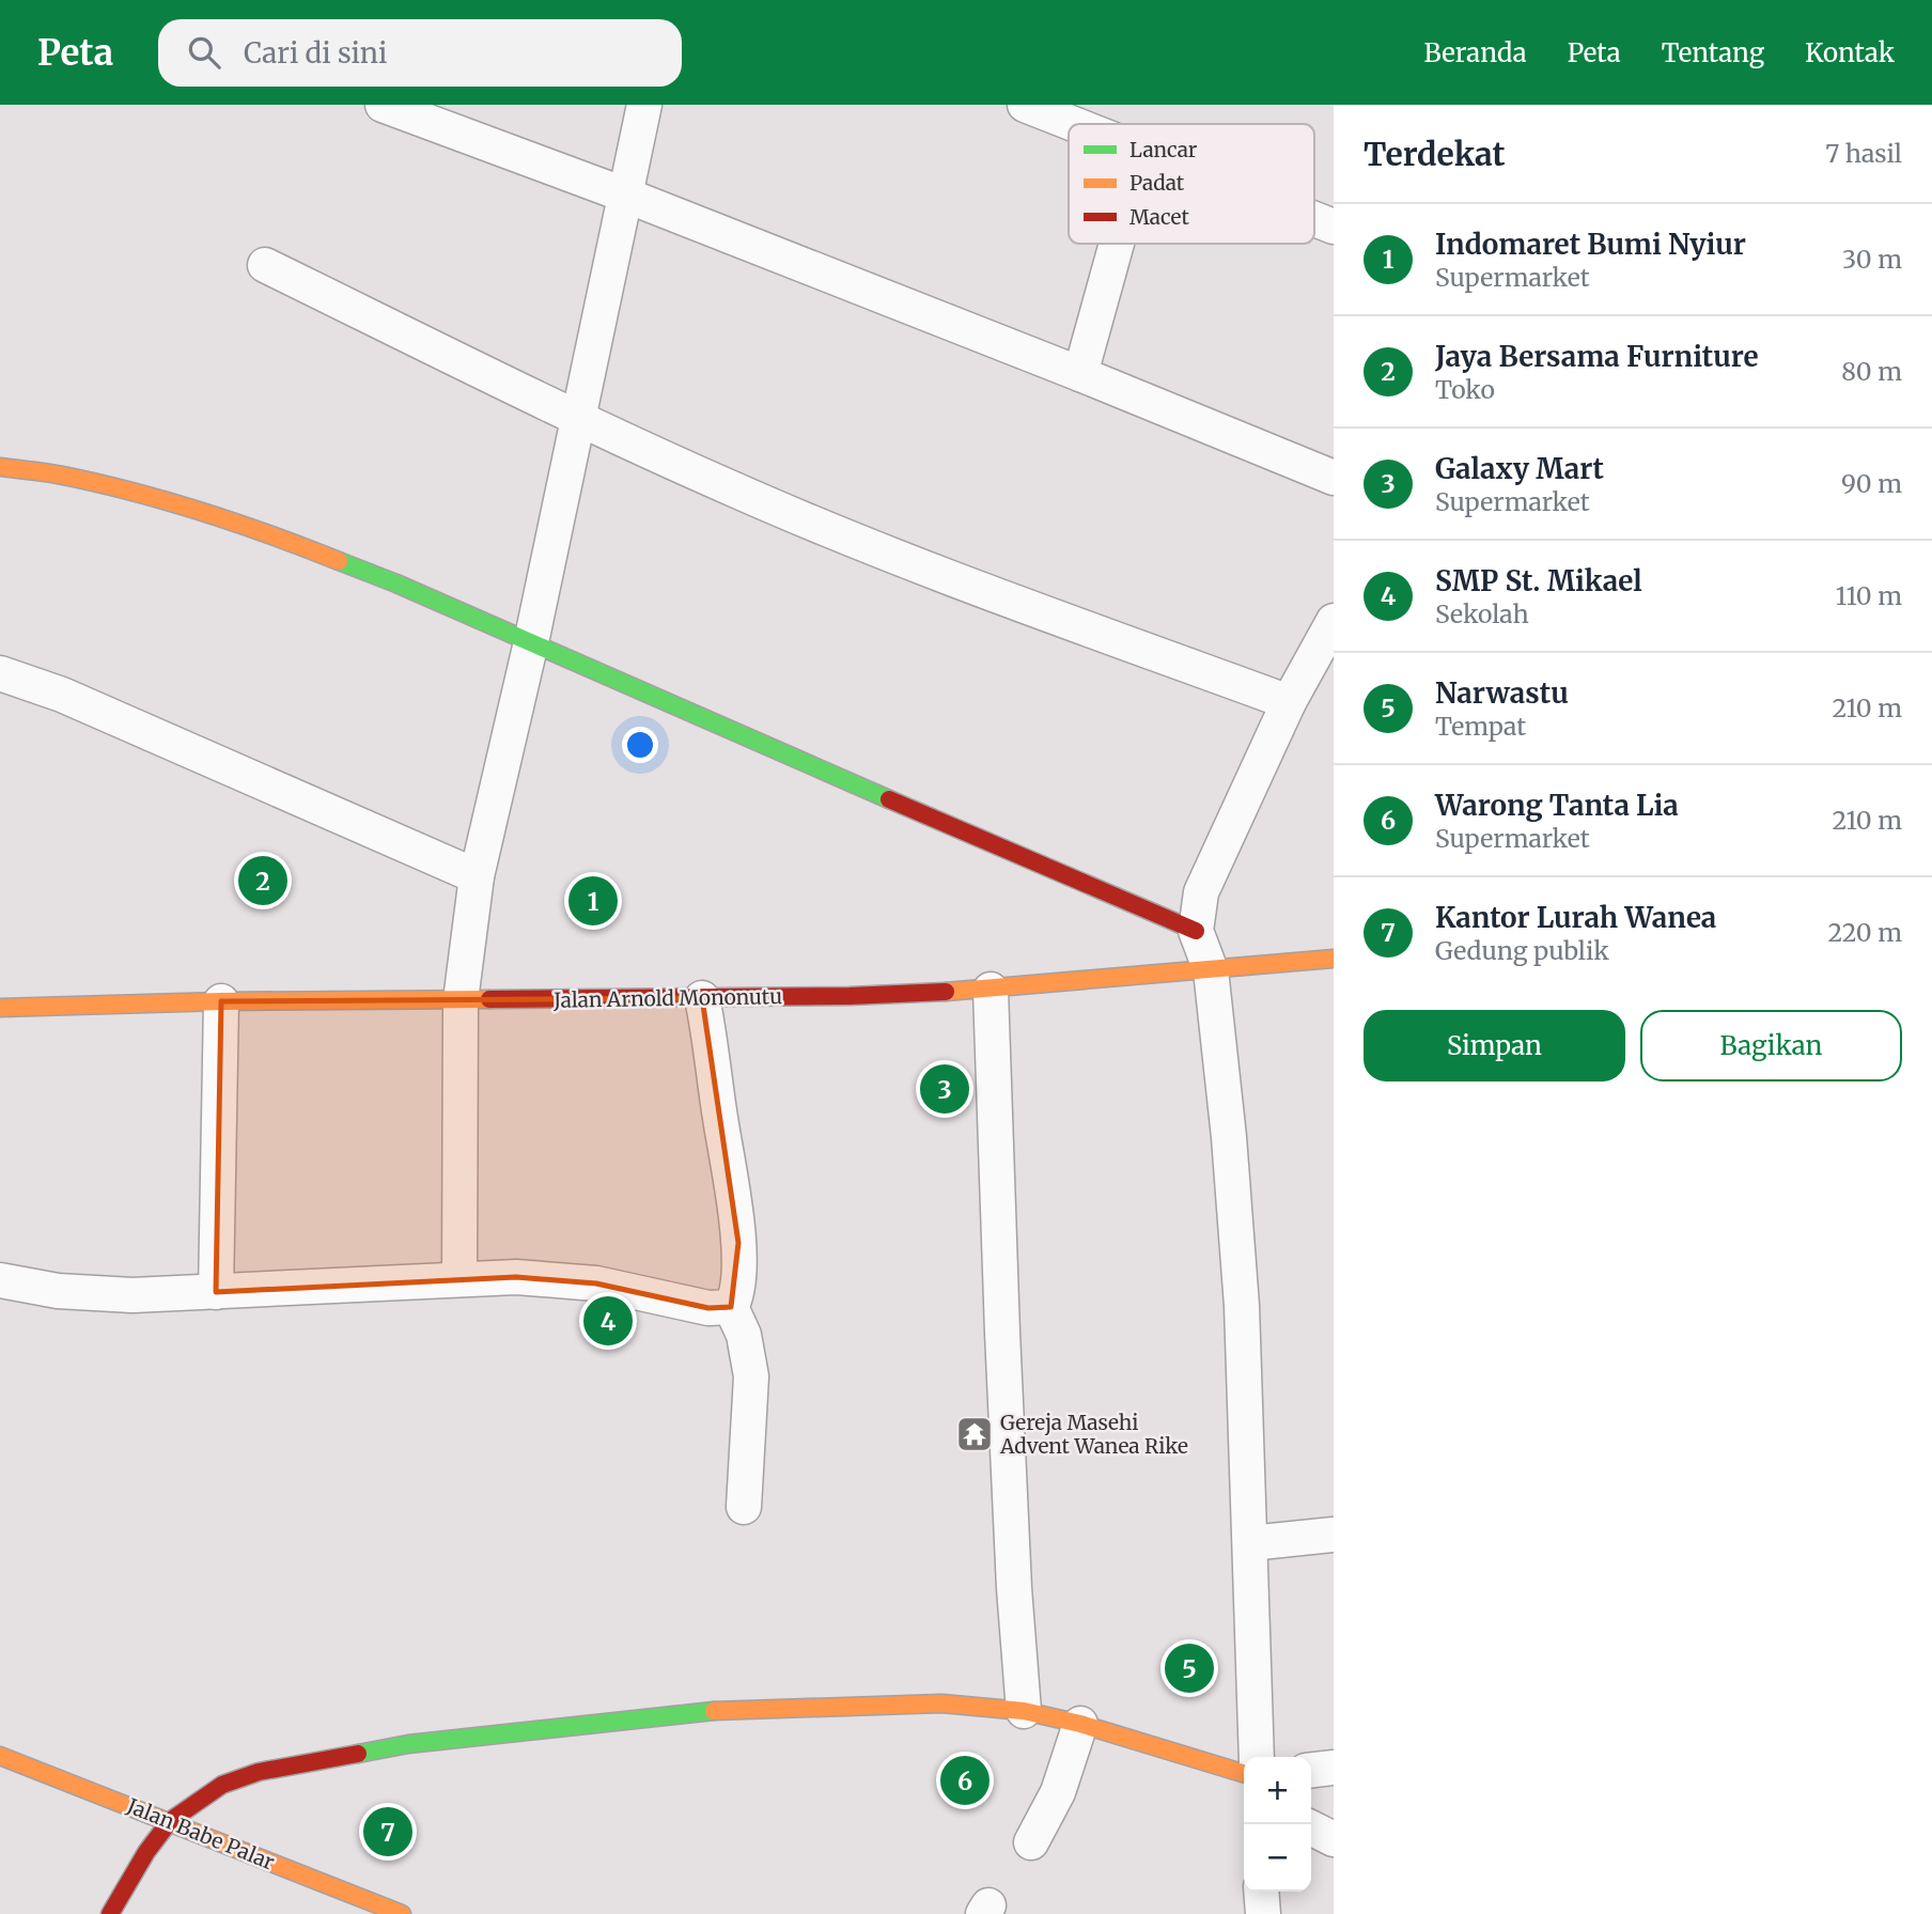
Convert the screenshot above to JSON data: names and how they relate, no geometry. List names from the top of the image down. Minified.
{"streets":{"street":["Jalan Arnold Mononutu","Jalan Babe Palar"]},"places":{"temple":["Gereja Masehi Advent Wanea Rike"]},"legend":["Lancar","Padat","Macet"],"page":{"header":"Peta","search":"Cari di sini","nav":["Beranda","Peta","Tentang","Kontak"],"heading":["Terdekat","7 hasil"],"list":[{"mark":"1","name":"Indomaret Bumi Nyiur","note":"Supermarket","value":"30 m"},{"mark":"2","name":"Jaya Bersama Furniture","note":"Toko","value":"80 m"},{"mark":"3","name":"Galaxy Mart","note":"Supermarket","value":"90 m"},{"mark":"4","name":"SMP St. Mikael","note":"Sekolah","value":"110 m"},{"mark":"5","name":"Narwastu","note":"Tempat","value":"210 m"},{"mark":"6","name":"Warong Tanta Lia","note":"Supermarket","value":"210 m"},{"mark":"7","name":"Kantor Lurah Wanea","note":"Gedung publik","value":"220 m"}],"pins":["2","1","3","4","5","6","7"],"buttons":["Simpan","Bagikan"],"map_buttons":["+","−"]}}
